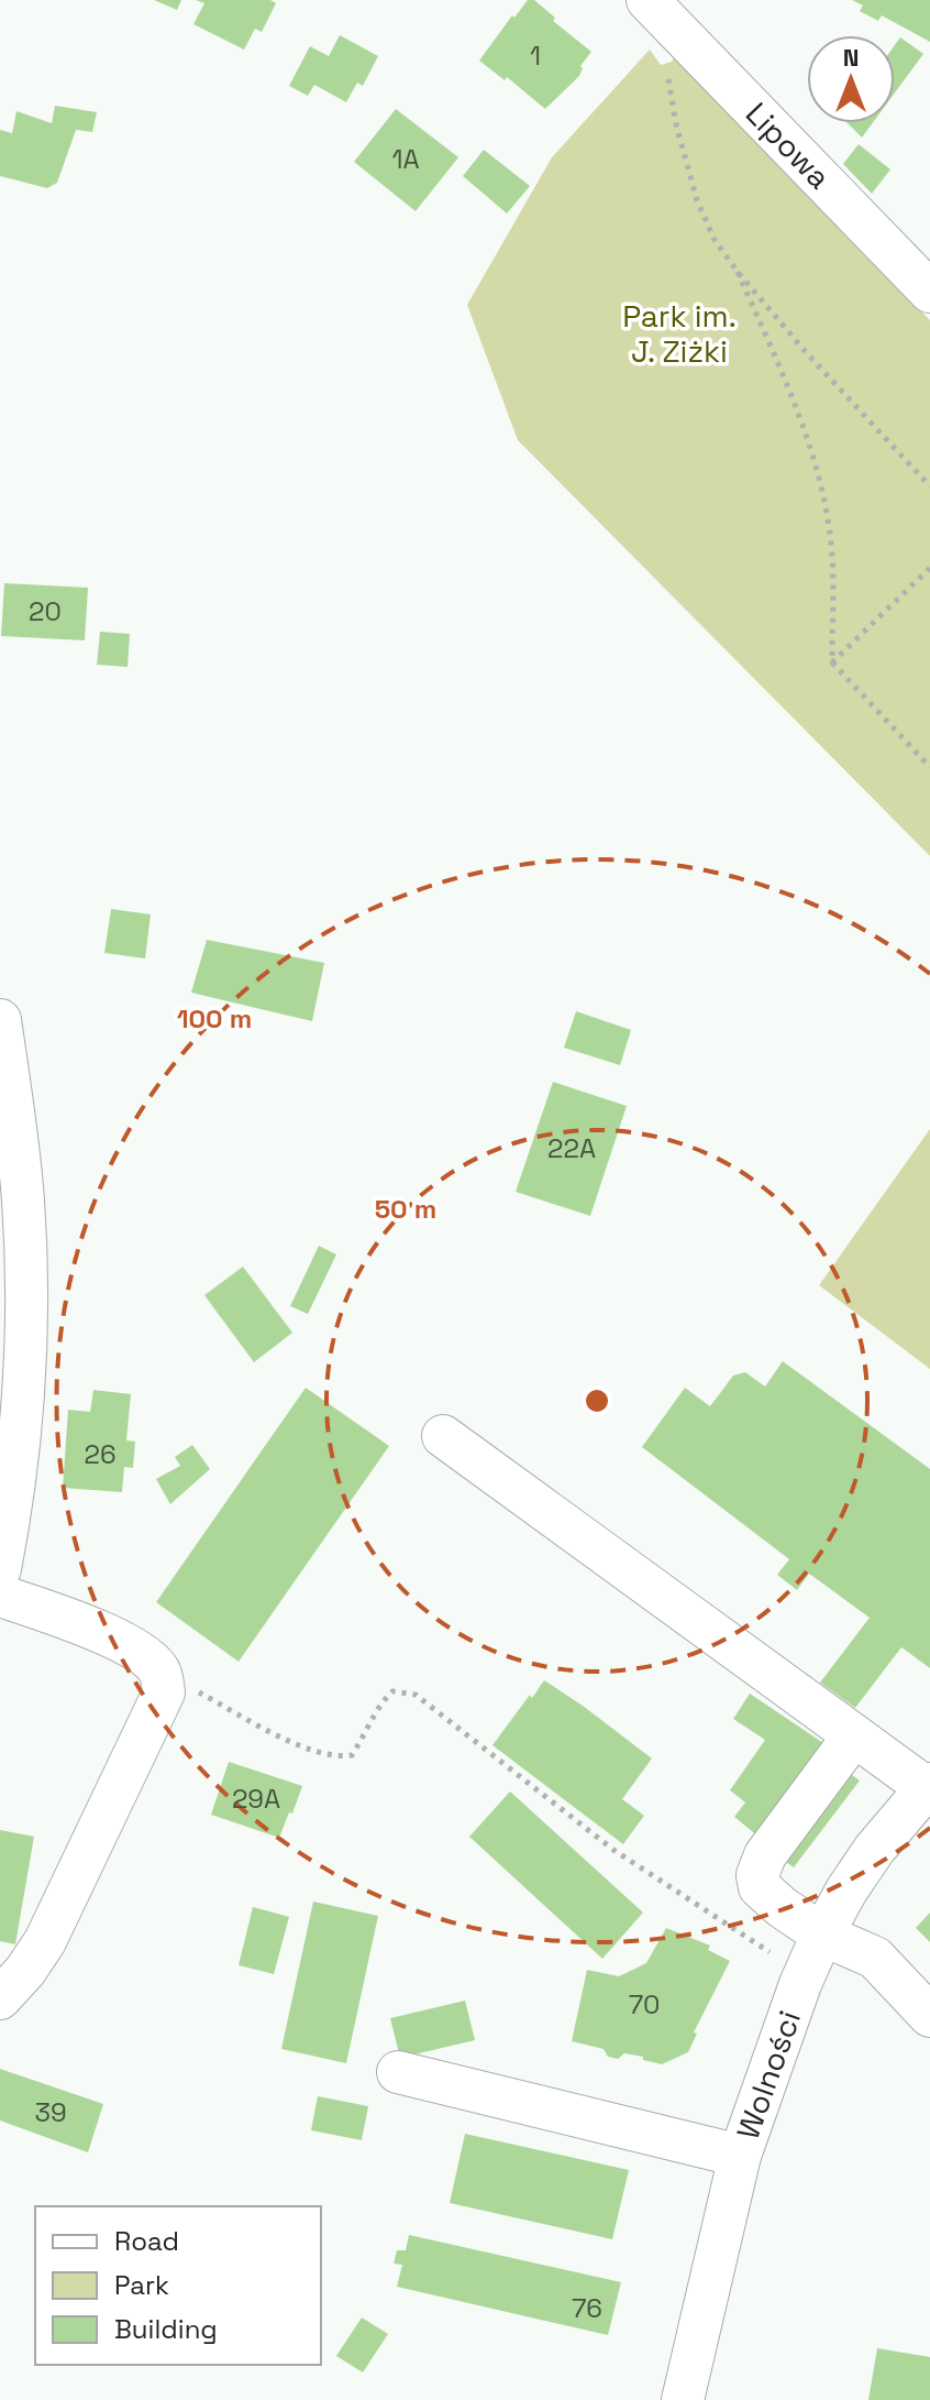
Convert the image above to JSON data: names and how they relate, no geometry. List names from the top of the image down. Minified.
{"streets":{"street":["Lipowa","Wolności"]},"parks":["Park im. J. Ziżki"],"house_numbers":["1","1A","20","22A","26","29A","70","39","76"],"legend":["Road","Park","Building"],"north":"top","rings":["100 m","50 m"]}
